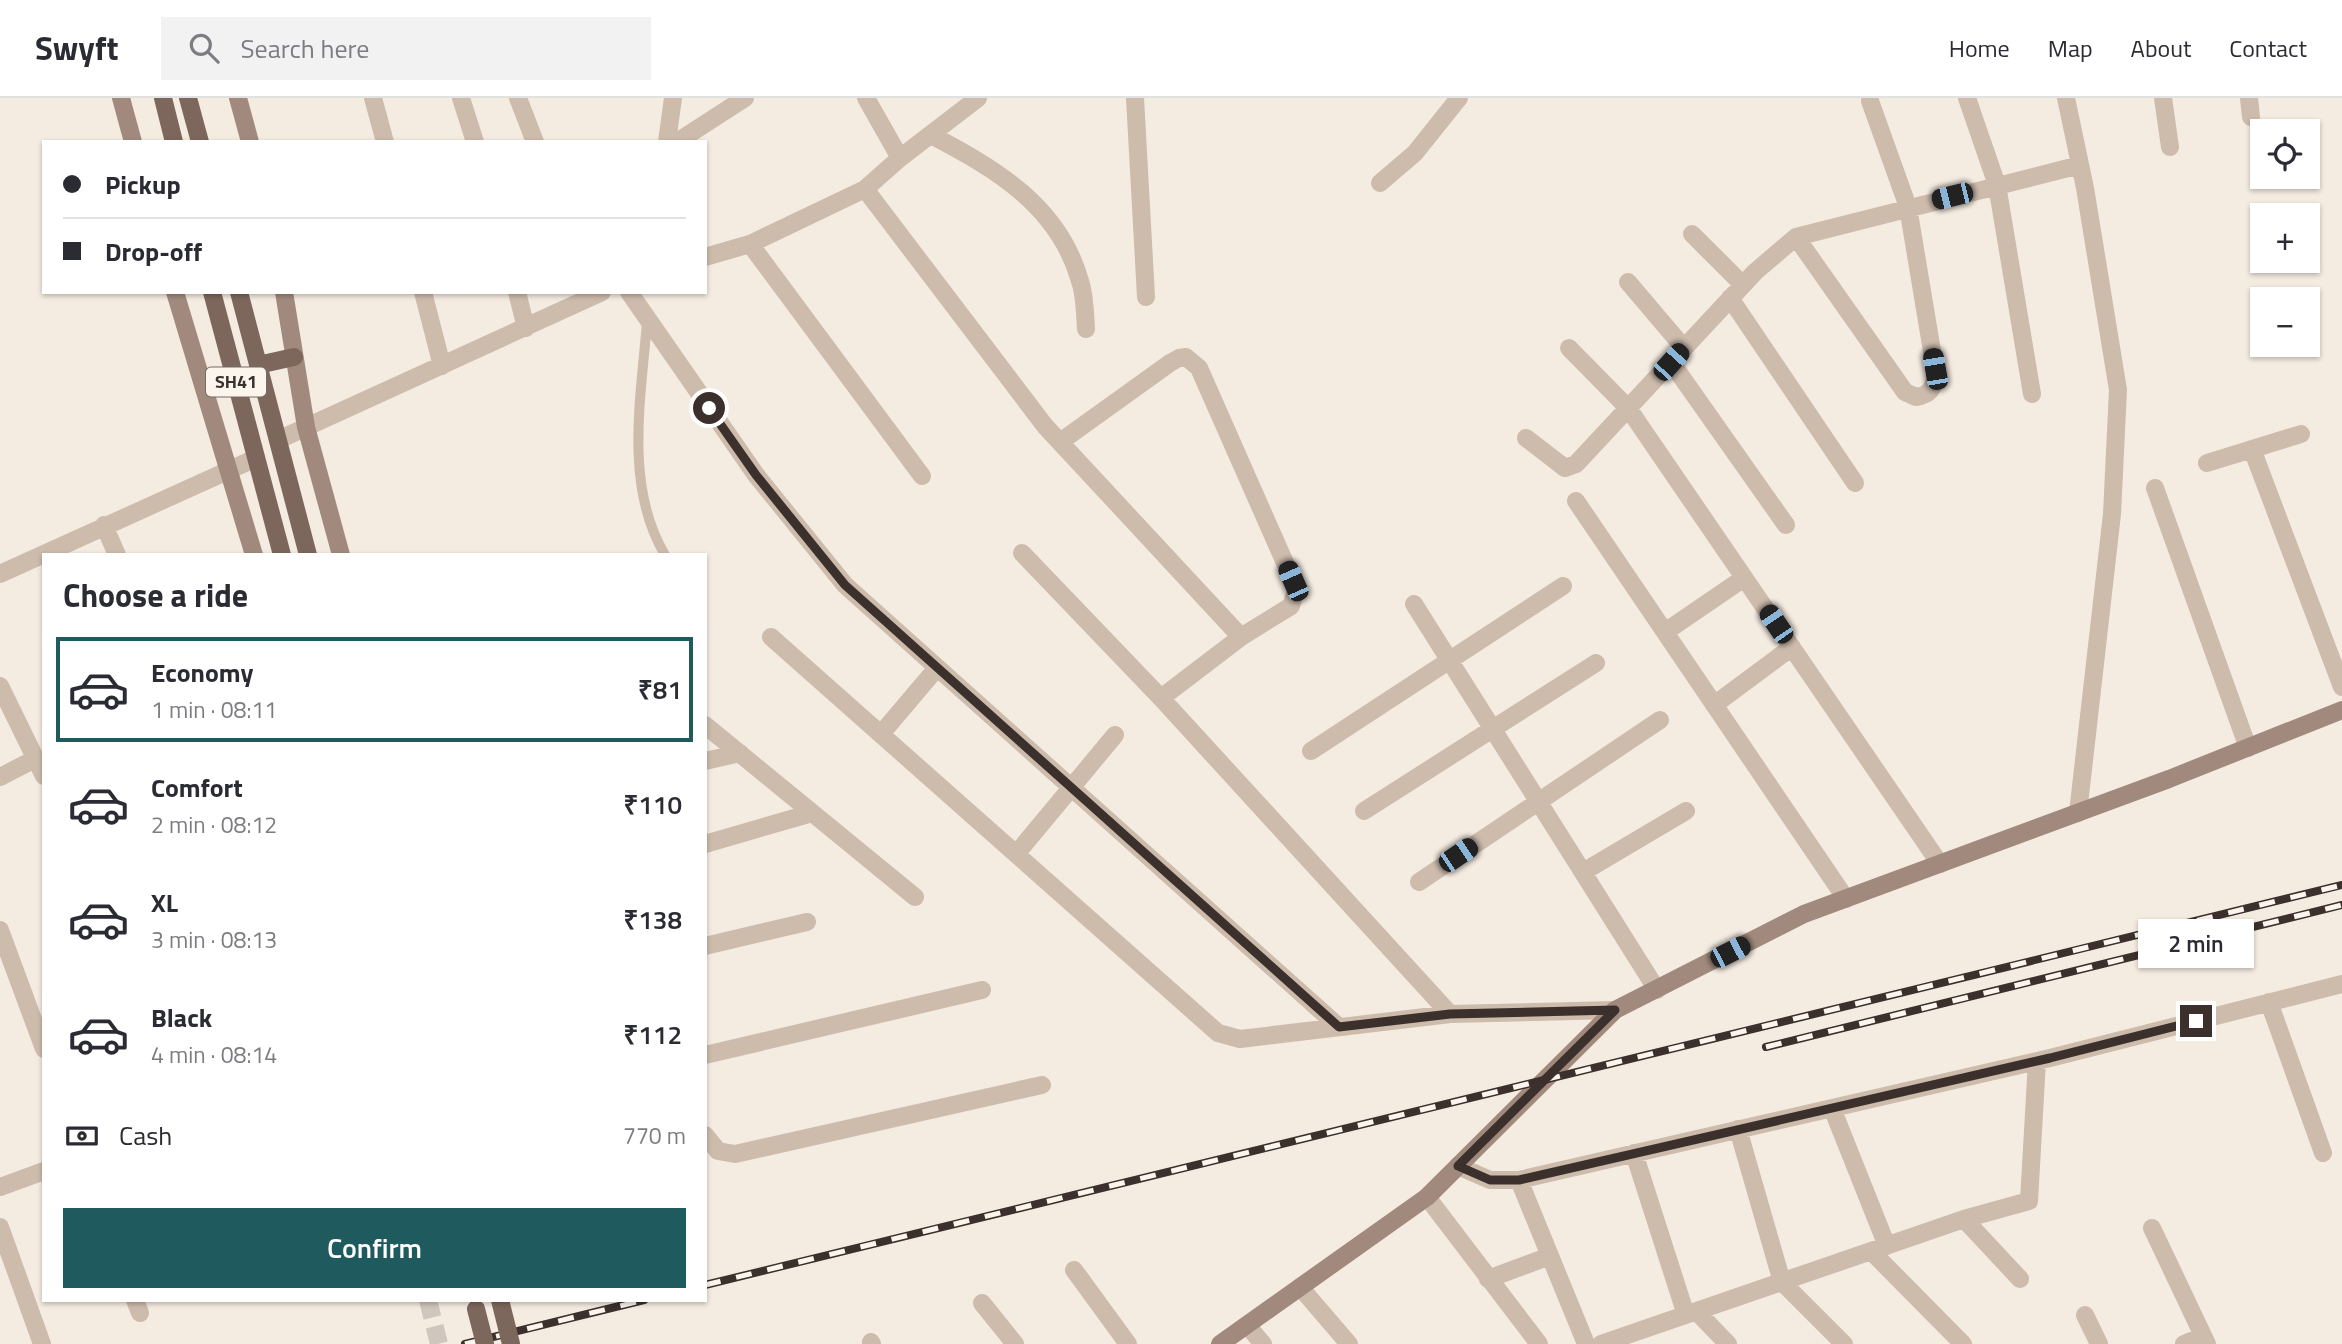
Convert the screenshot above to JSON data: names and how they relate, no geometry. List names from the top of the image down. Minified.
{"streets":{"main road":["SH41"]},"page":{"header":"Swyft","search":"Search here","nav":["Home","Map","About","Contact"],"map_buttons":["+","−"],"banner":["Pickup","Drop-off"],"heading":"Choose a ride","list":[{"name":"Economy","note":"1 min · 08:11","value":"₹81"},{"name":"Comfort","note":"2 min · 08:12","value":"₹110"},{"name":"XL","note":"3 min · 08:13","value":"₹138"},{"name":"Black","note":"4 min · 08:14","value":"₹112"}],"bubble":"2 min","pay":["Cash","770 m"],"buttons":"Confirm"}}
